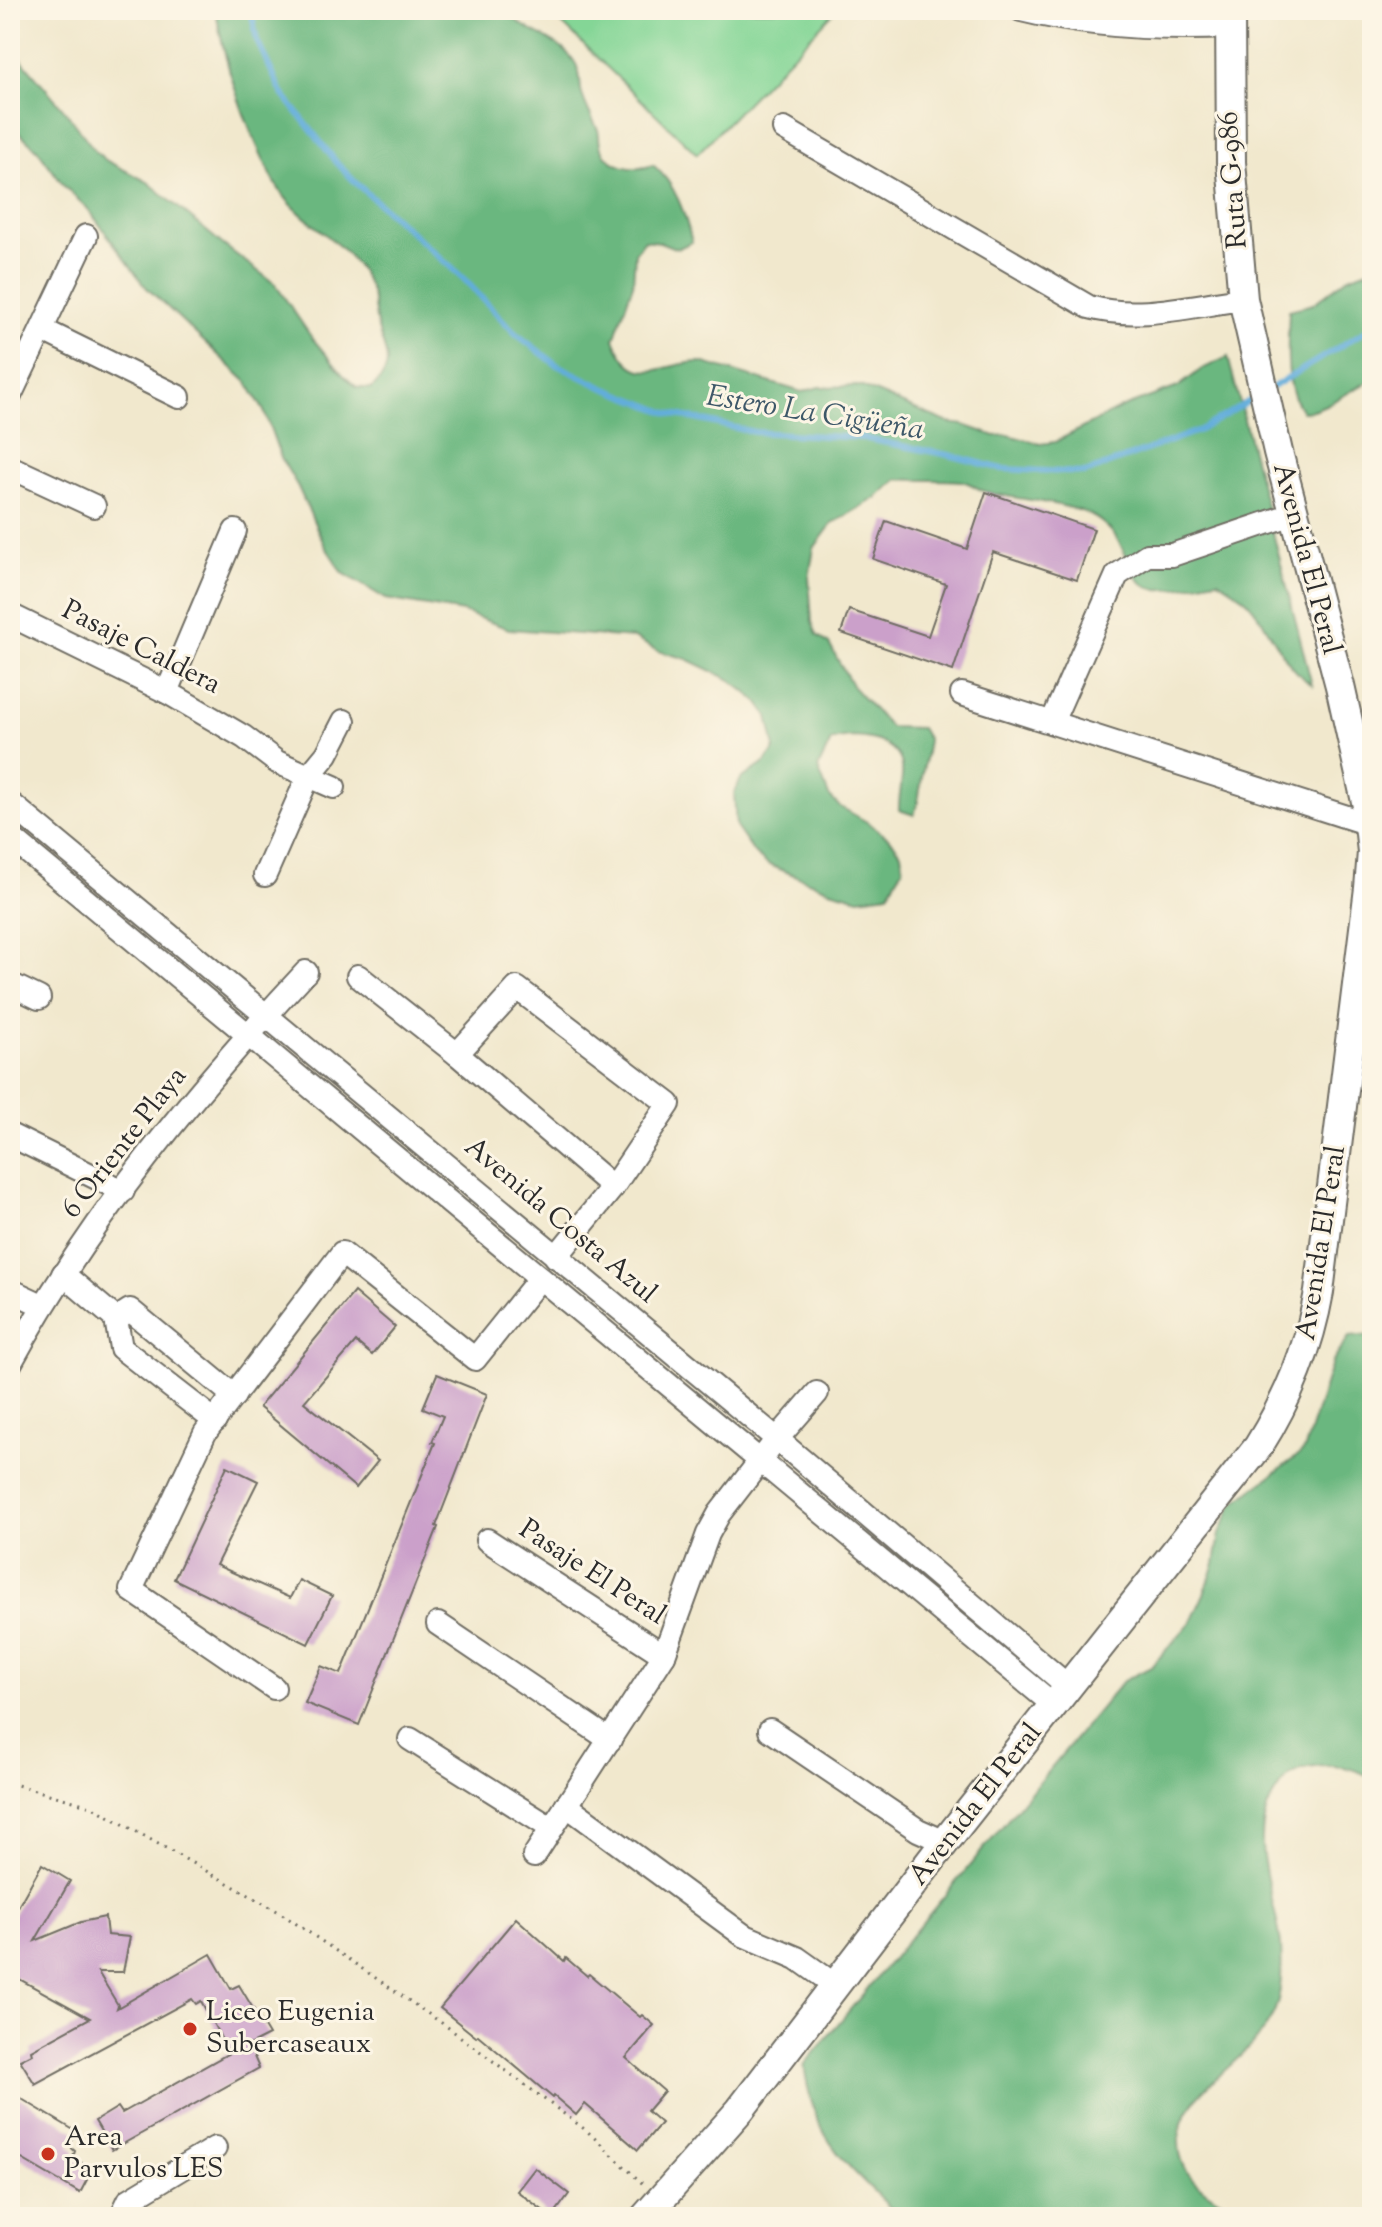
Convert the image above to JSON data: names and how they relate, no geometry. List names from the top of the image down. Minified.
{"streets":{"main road":["Ruta G-986","Avenida El Peral"],"street":["Pasaje Caldera","6 Oriente Playa","Avenida Costa Azul","Pasaje El Peral"]},"crossings":[["Ruta G-986","Avenida El Peral"],["Avenida El Peral","Avenida Costa Azul"],["6 Oriente Playa","Avenida Costa Azul"]],"water":["Estero La Cigüeña"],"places":["Liceo Eugenia Subercaseaux","Area Parvulos LES"]}
